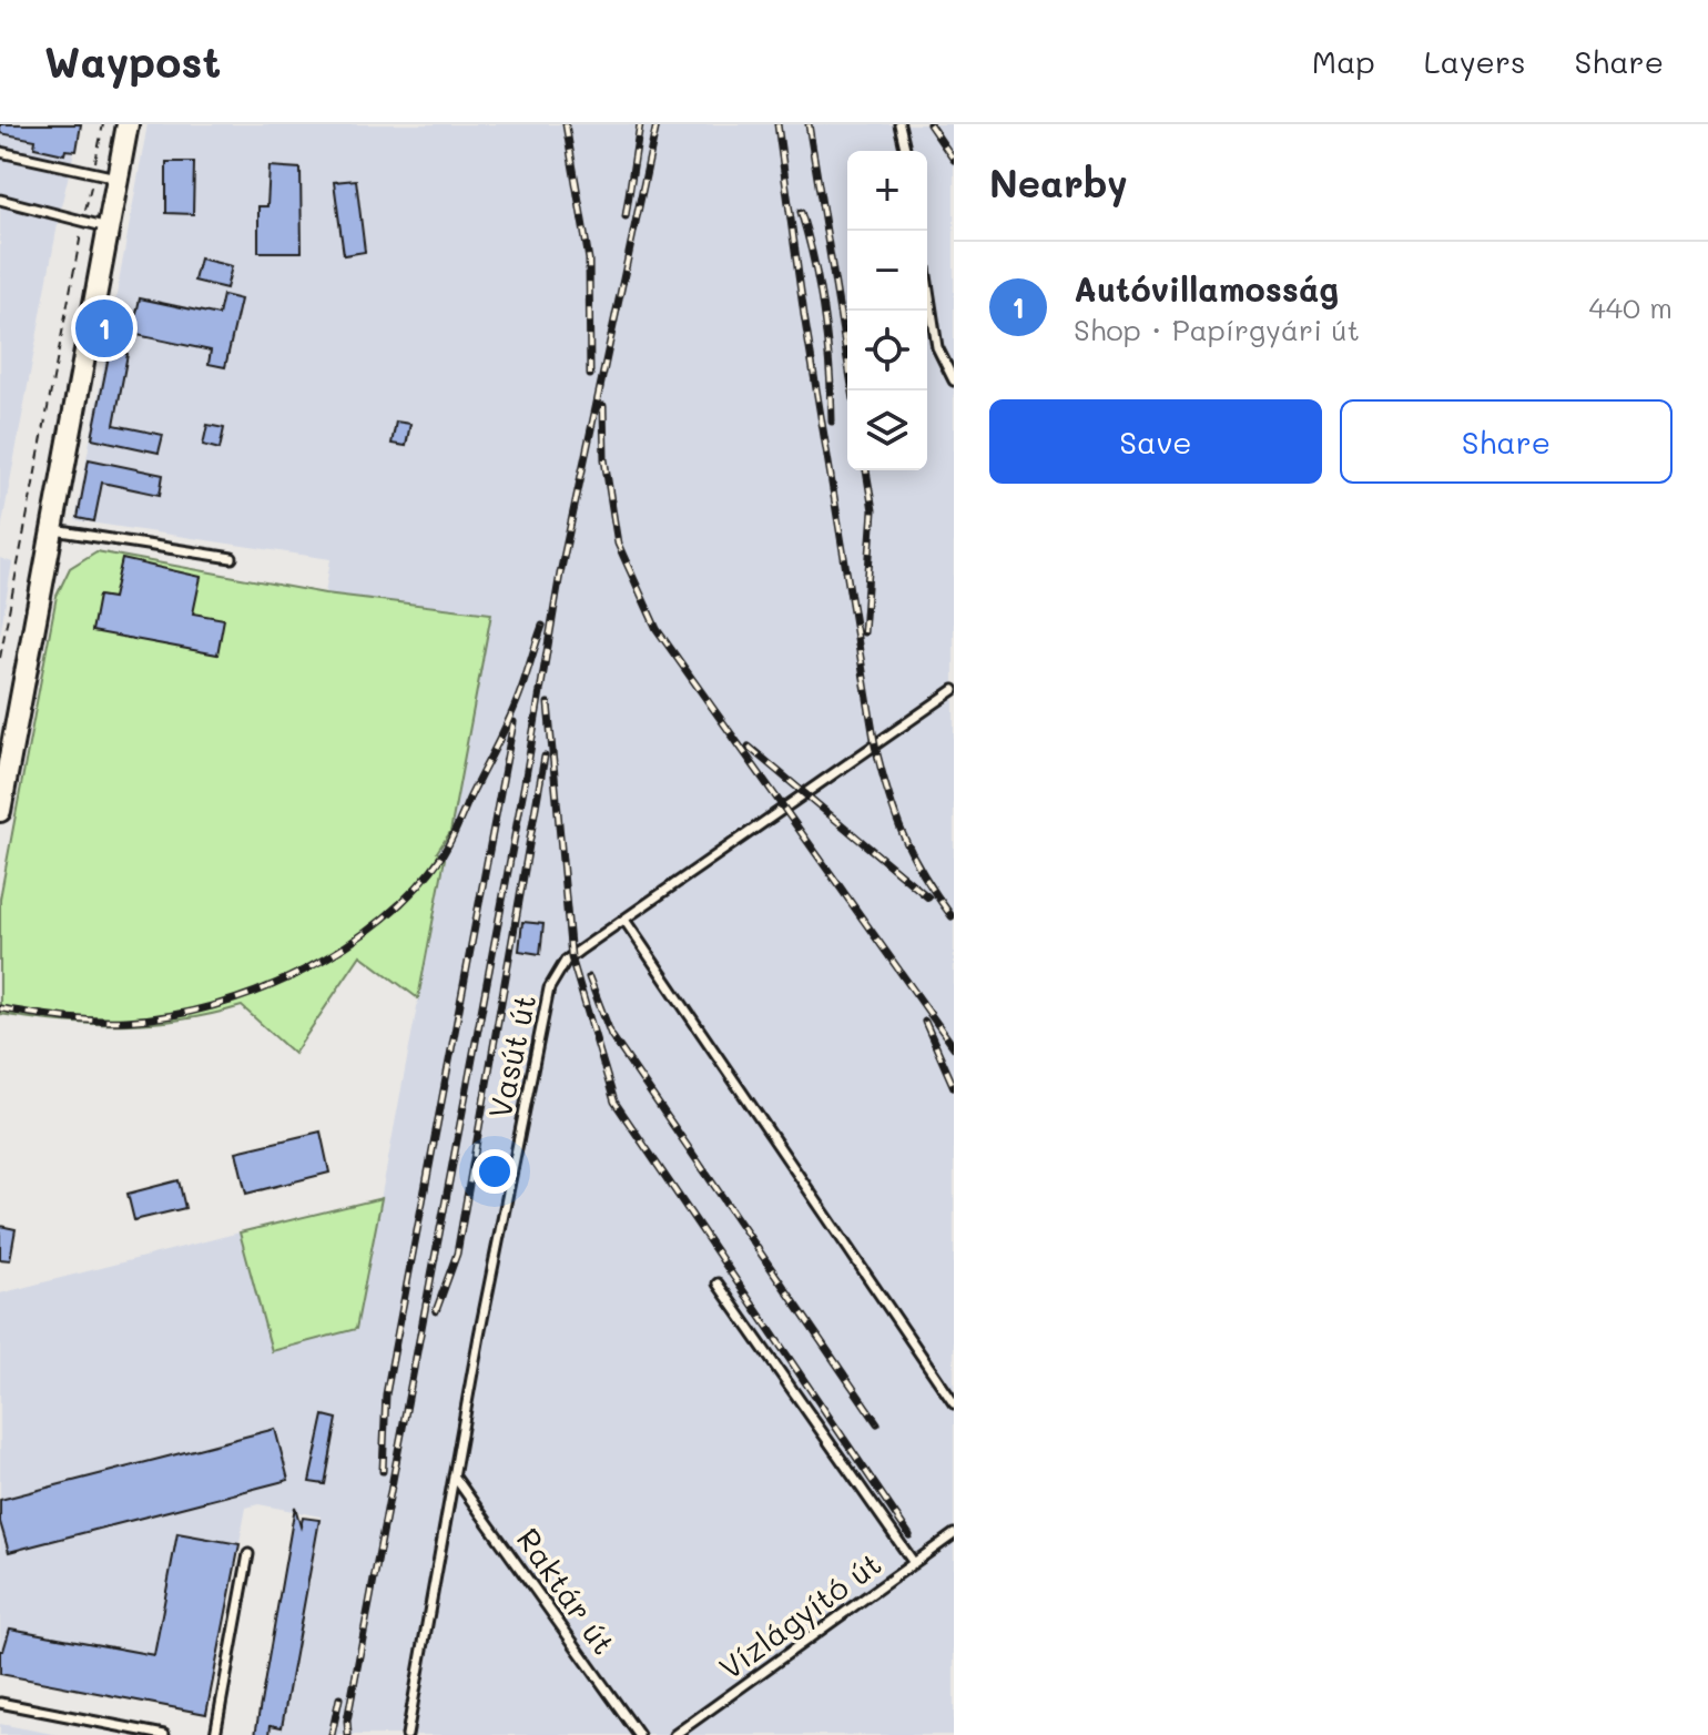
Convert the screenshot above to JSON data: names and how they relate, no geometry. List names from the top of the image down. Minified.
{"streets":{"lane":["Vasút út","Raktár út","Vízlágyító út"]},"crossings":[["Vasút út","Raktár út"]],"page":{"header":"Waypost","nav":["Map","Layers","Share"],"heading":"Nearby","map_buttons":["+","−"],"list":[{"mark":"1","name":"Autóvillamosság","note":"Shop · Papírgyári út","value":"440 m"}],"pins":"1","buttons":["Save","Share"]}}
